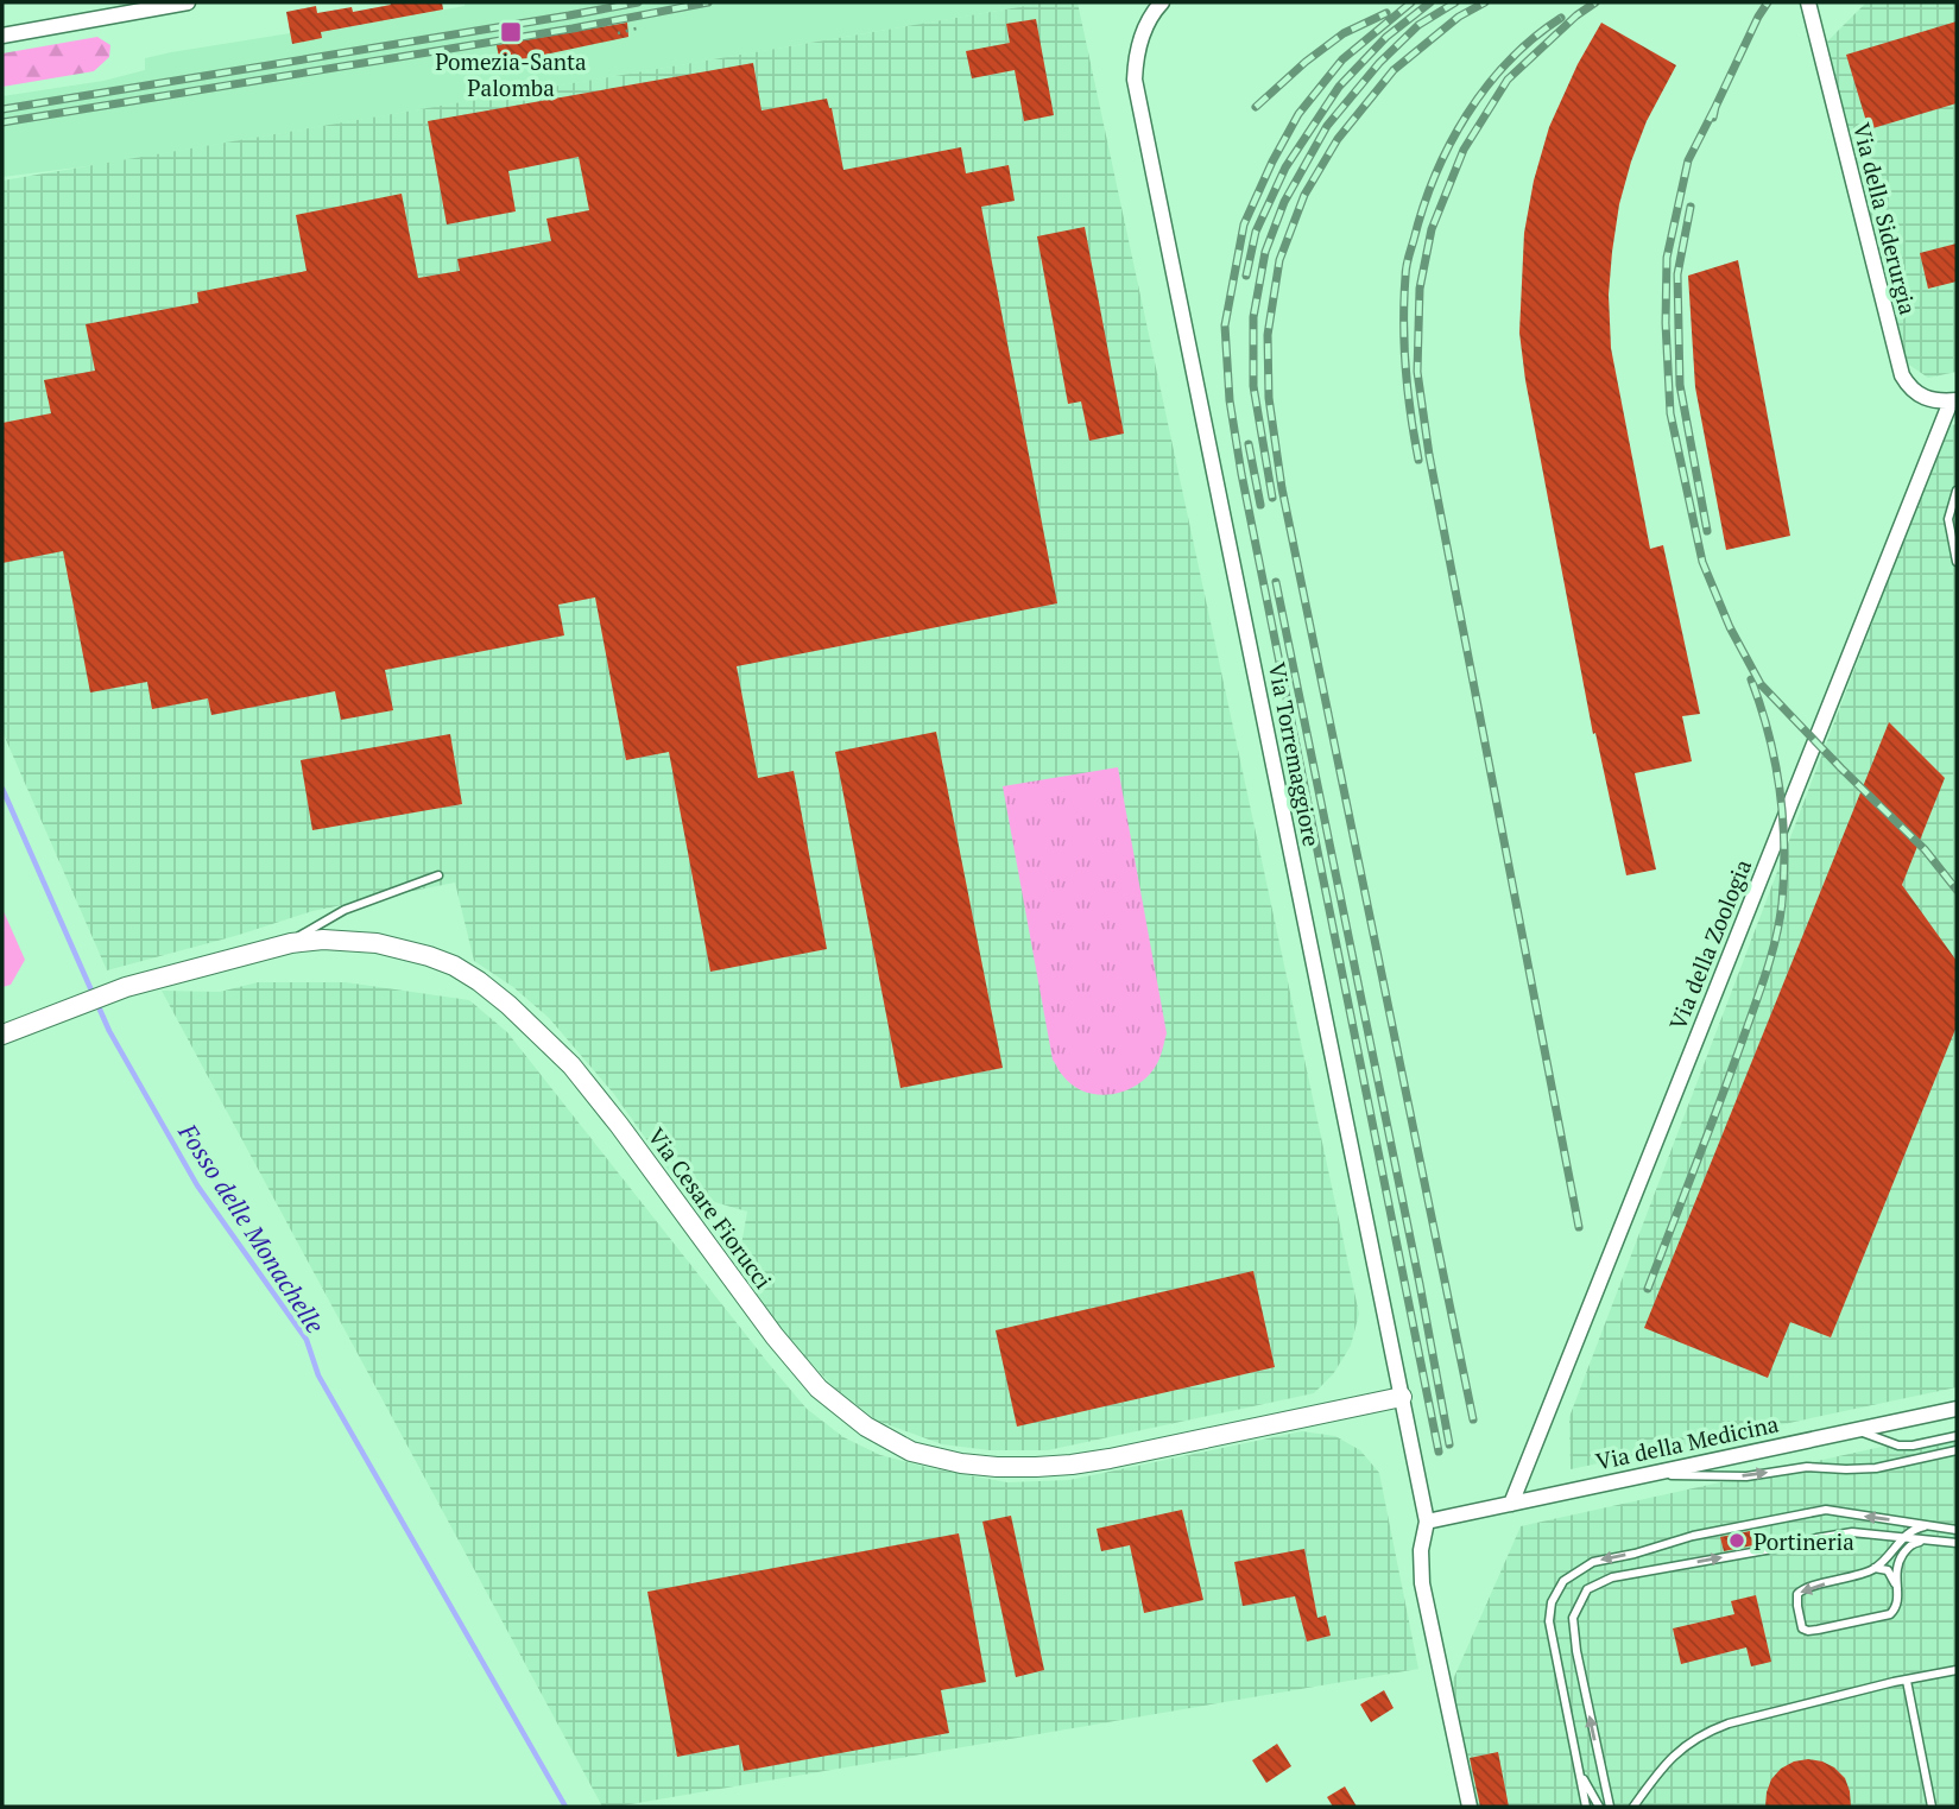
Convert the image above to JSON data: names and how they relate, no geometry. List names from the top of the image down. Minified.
{"streets":{"street":["Via della Siderurgia","Via Torremaggiore","Via della Zoologia","Via Cesare Fiorucci","Via della Medicina"]},"crossings":[["Via della Siderurgia","Via della Zoologia"],["Via Torremaggiore","Via Cesare Fiorucci"],["Via Torremaggiore","Via della Medicina"],["Via della Zoologia","Via della Medicina"]],"water":["Fosso delle Monachelle"],"places":{"transit":["Pomezia-Santa Palomba"],"other":["Portineria"]}}
